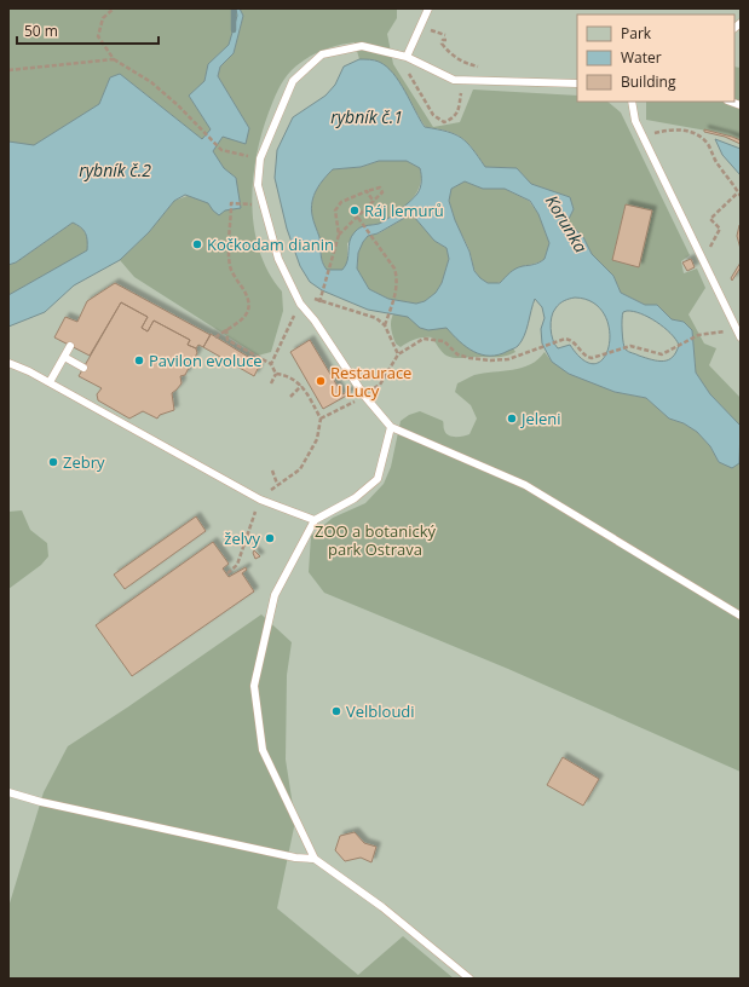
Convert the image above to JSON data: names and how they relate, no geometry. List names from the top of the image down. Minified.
{"water":["rybník č.1","rybník č.2","Korunka"],"parks":["ZOO a botanický park Ostrava"],"places":["Ráj lemurů","Kočkodam dianin","Pavilon evoluce","Restaurace U Lucy","Jeleni","Zebry","želvy","Velbloudi"],"legend":["Park","Water","Building"],"scale_bar":"50 m"}
